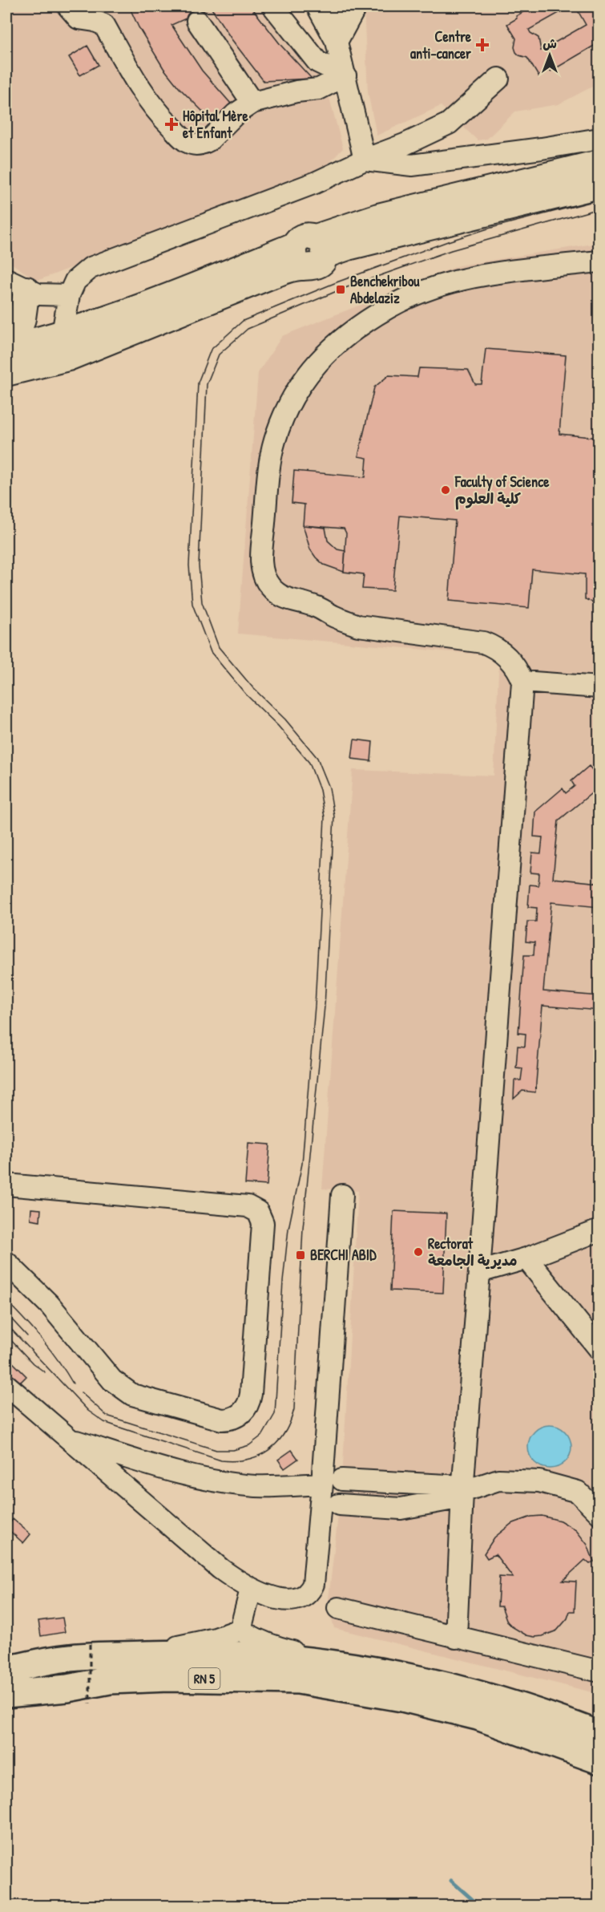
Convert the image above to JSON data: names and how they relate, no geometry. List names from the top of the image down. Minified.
{"streets":{"highway":["RN 5"]},"places":{"health":["Centre anti-cancer","Hôpital Mère et Enfant"],"transit":["Benchekribou Abdelaziz","BERCHI ABID"],"other":["Faculty of Science كلية العلوم","Rectorat مديرية الجامعة"]},"north":"top"}
